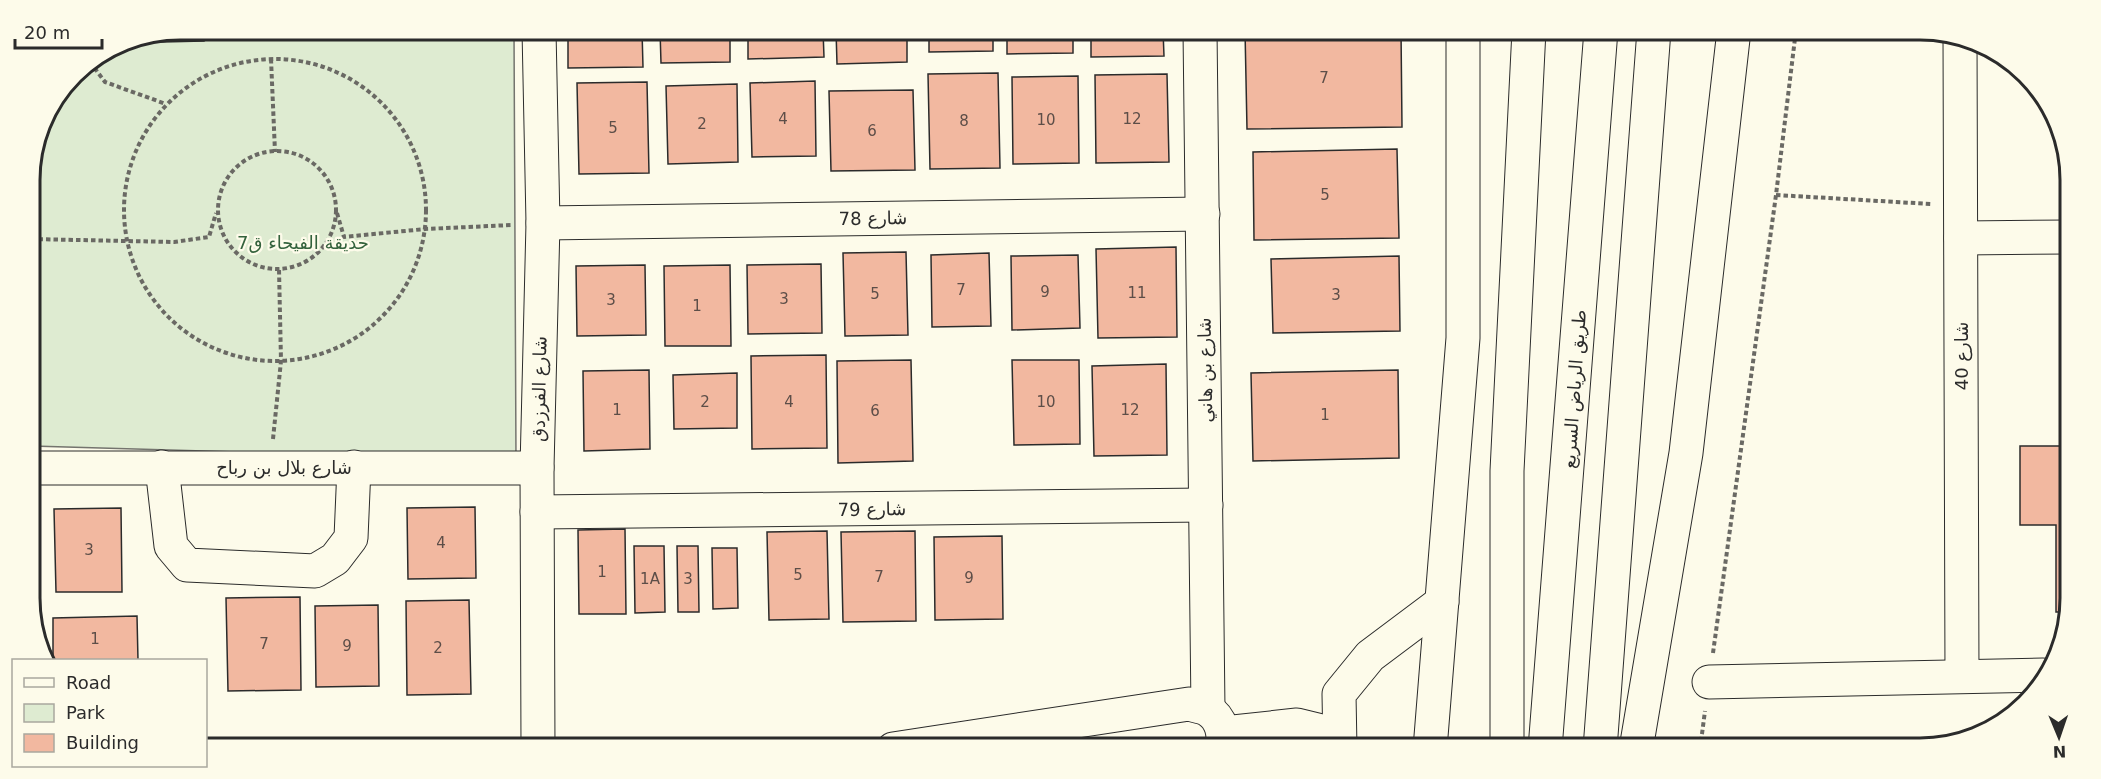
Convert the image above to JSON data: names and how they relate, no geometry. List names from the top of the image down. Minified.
{"streets":{"main road":["شارع 78","شارع 40","شارع بن هاني","شارع الفرزدق","طريق الرياض السريع","شارع بلال بن رباح","شارع 79"]},"crossings":[["شارع 78","شارع بن هاني"],["شارع 78","شارع الفرزدق"],["شارع بن هاني","شارع 79"],["شارع الفرزدق","شارع بلال بن رباح"],["شارع الفرزدق","شارع 79"]],"parks":["حديقة الفيحاء ق7"],"house_numbers":["7","4","12","10","8","2","5","6","5","7","9","11","5","3","3","3","1","2","4","10","1","12","6","1","4","3","1","5","7","9","1A","3","1","7","9","2"],"legend":["Road","Park","Building"],"scale_bar":"20 m","north":"bottom"}
